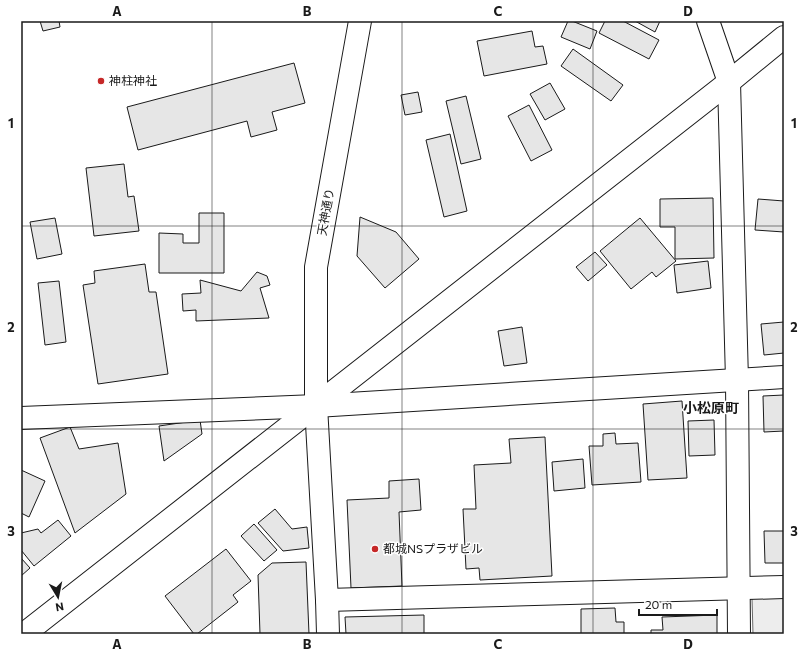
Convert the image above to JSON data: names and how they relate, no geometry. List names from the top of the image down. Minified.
{"streets":{"street":["天神通り"]},"districts":["小松原町"],"places":["神柱神社","都城NSプラザビル"],"scale_bar":"20 m","north":"bottom","grid":{"columns":["A","B","C","D"],"rows":["1","2","3"]}}
